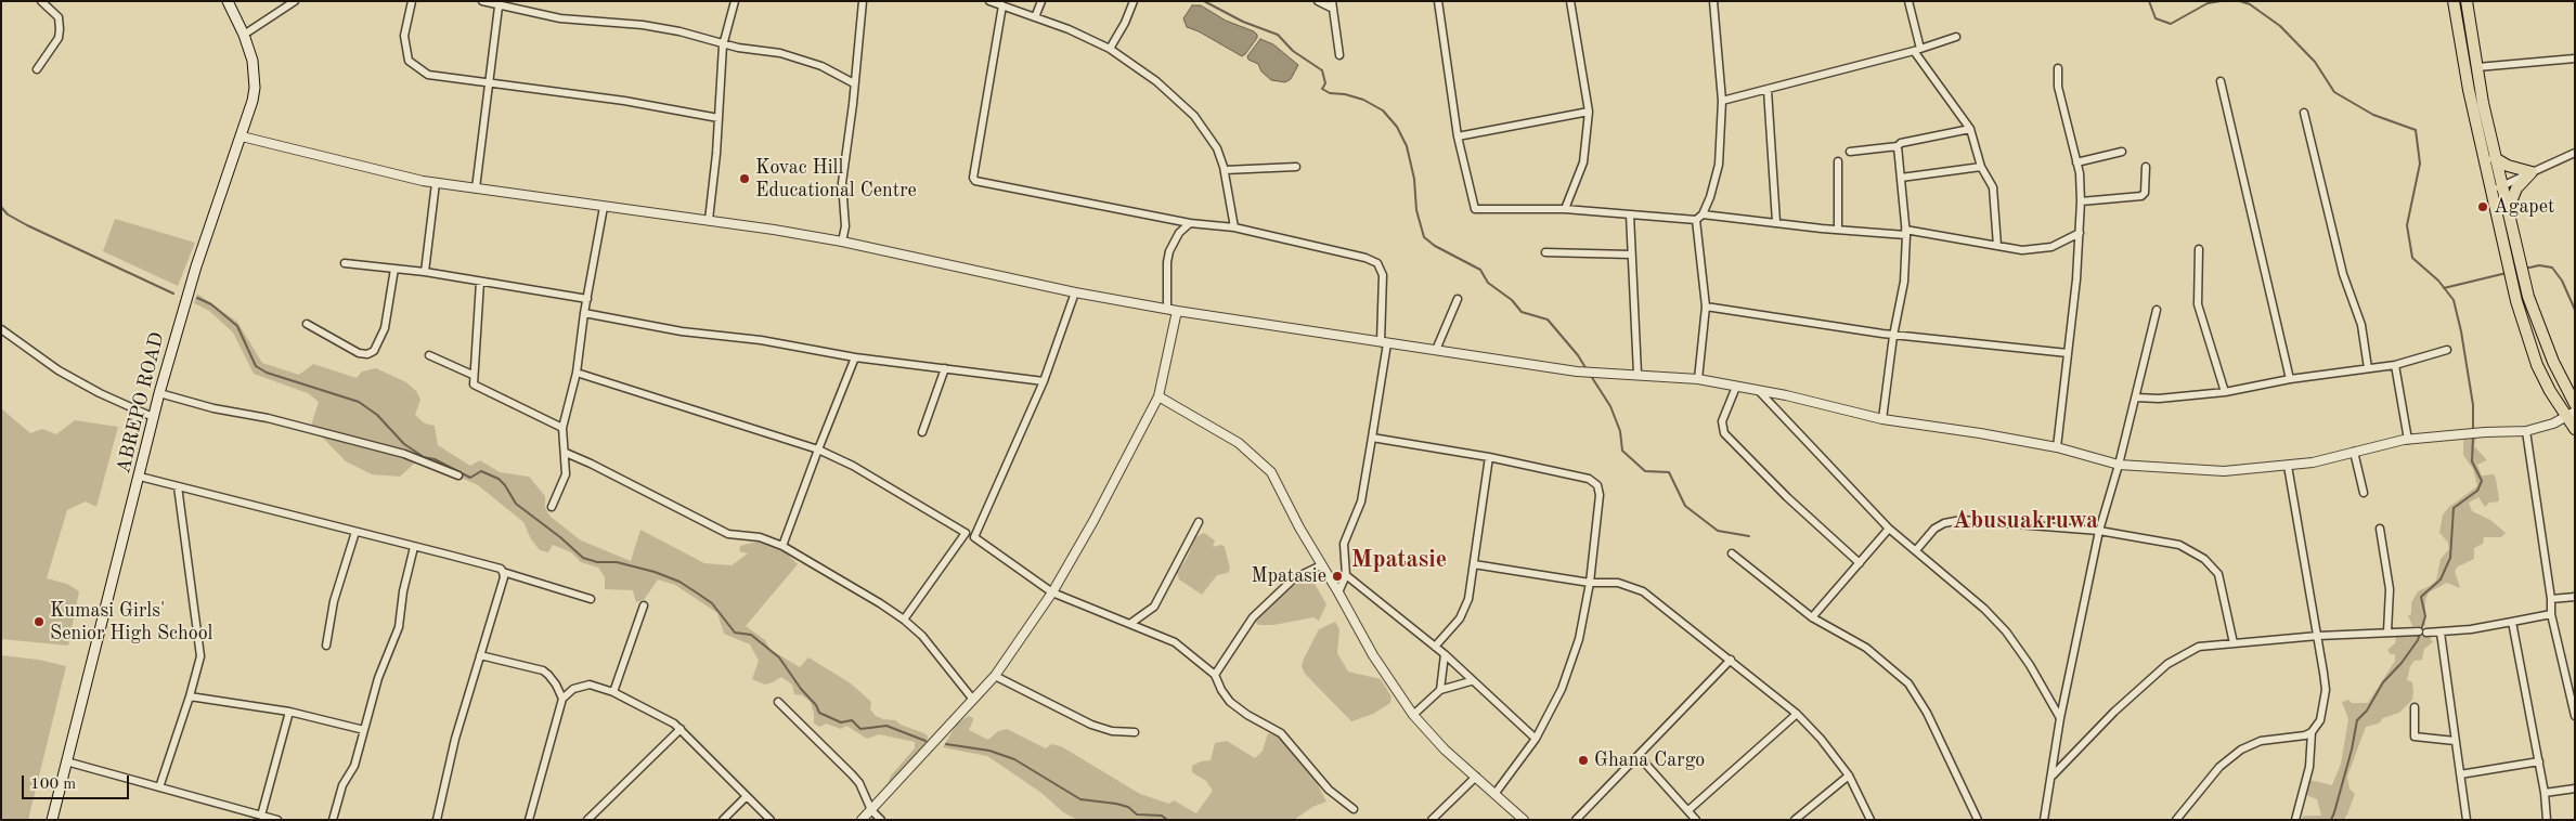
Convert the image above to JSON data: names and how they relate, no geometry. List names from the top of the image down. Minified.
{"streets":{"main road":["ABREPO ROAD"]},"districts":["Abusuakruwa","Mpatasie"],"places":["Kovac Hill Educational Centre","Agapet","Mpatasie","Kumasi Girls' Senior High School","Ghana Cargo"],"scale_bar":"100 m"}
